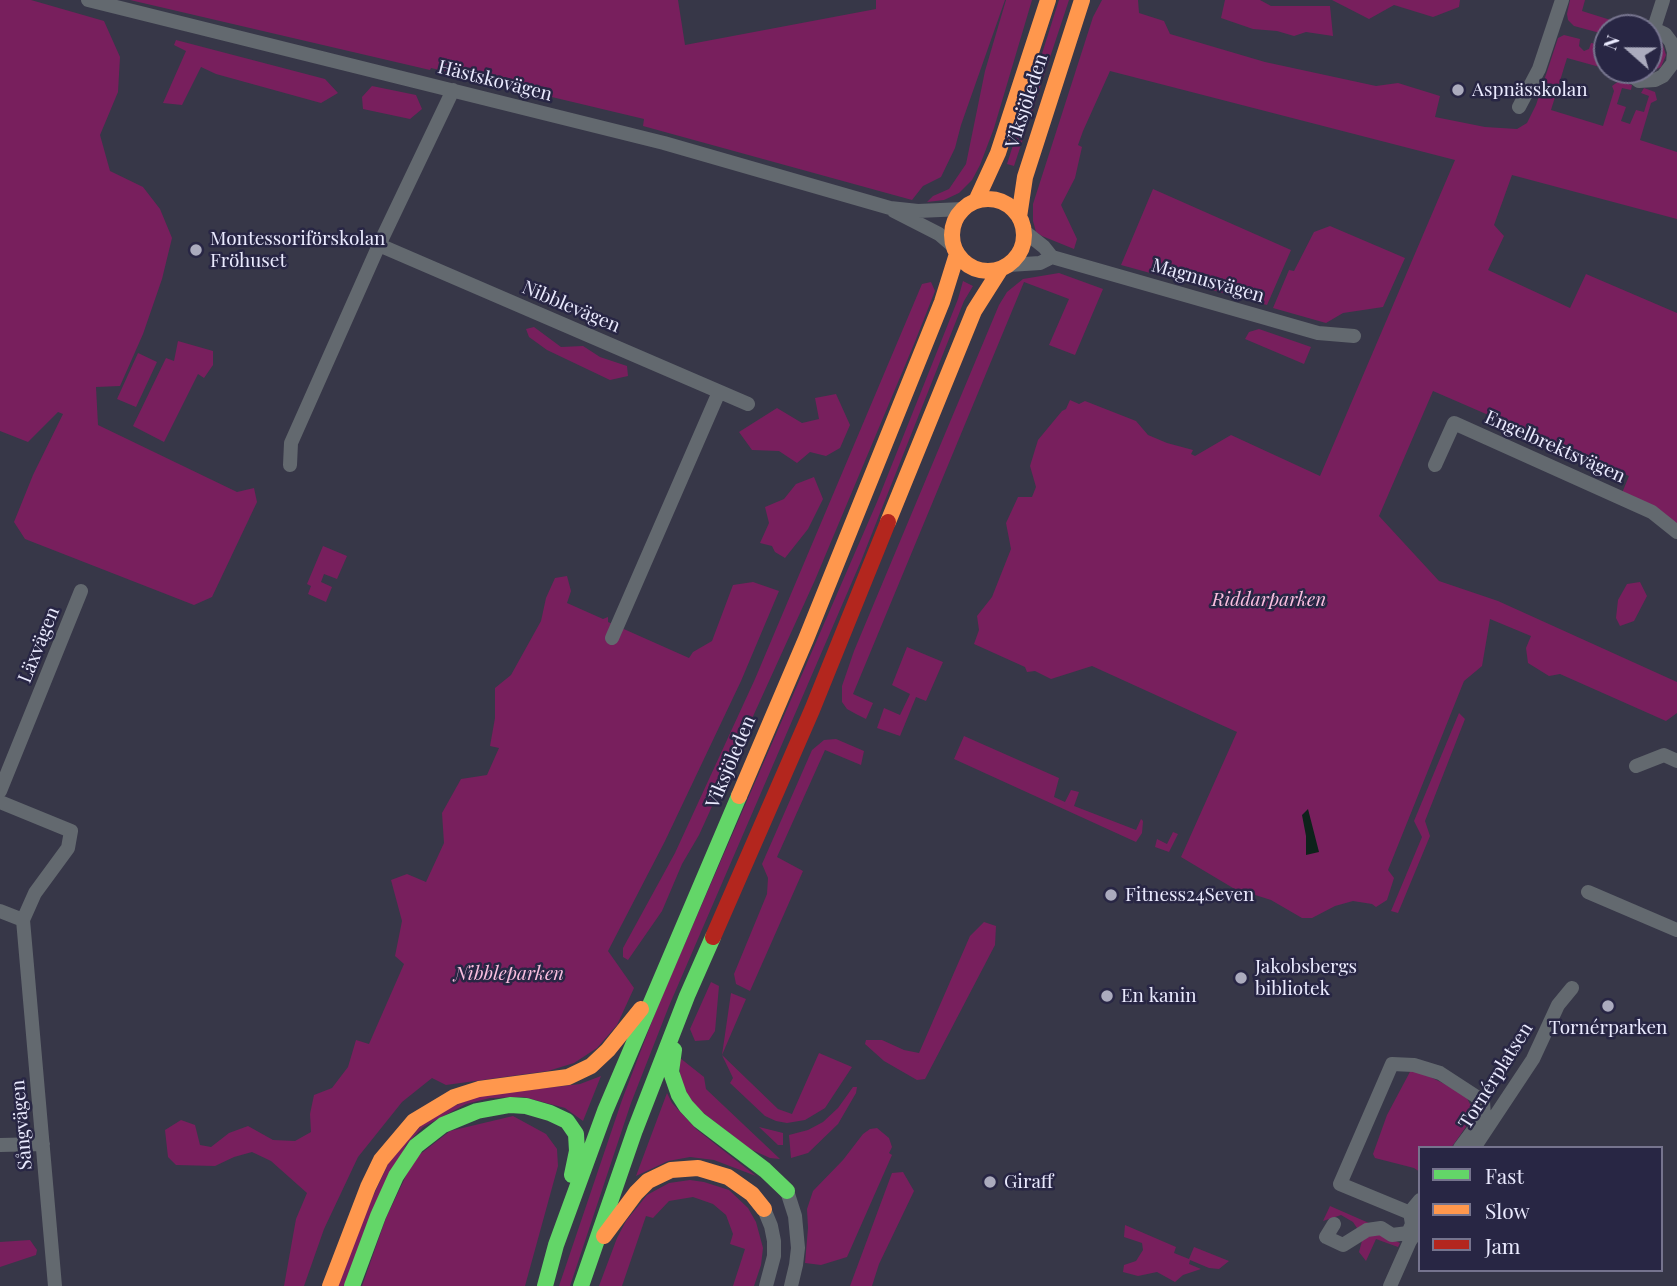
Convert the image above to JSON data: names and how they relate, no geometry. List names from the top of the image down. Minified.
{"streets":{"main road":["Viksjöleden"],"street":["Hästskovägen","Magnusvägen","Nibblevägen","Engelbrektsvägen","Läxvägen","Tornérplatsen","Sångvägen"]},"crossings":[["Hästskovägen","Viksjöleden"],["Hästskovägen","Magnusvägen"],["Viksjöleden","Magnusvägen"]],"parks":["Riddarparken","Nibbleparken"],"places":["Aspnässkolan","Montessoriförskolan Fröhuset","Fitness24Seven","Jakobsbergs bibliotek","En kanin","Tornérparken","Giraff"],"legend":["Fast","Slow","Jam"],"north":"left"}
